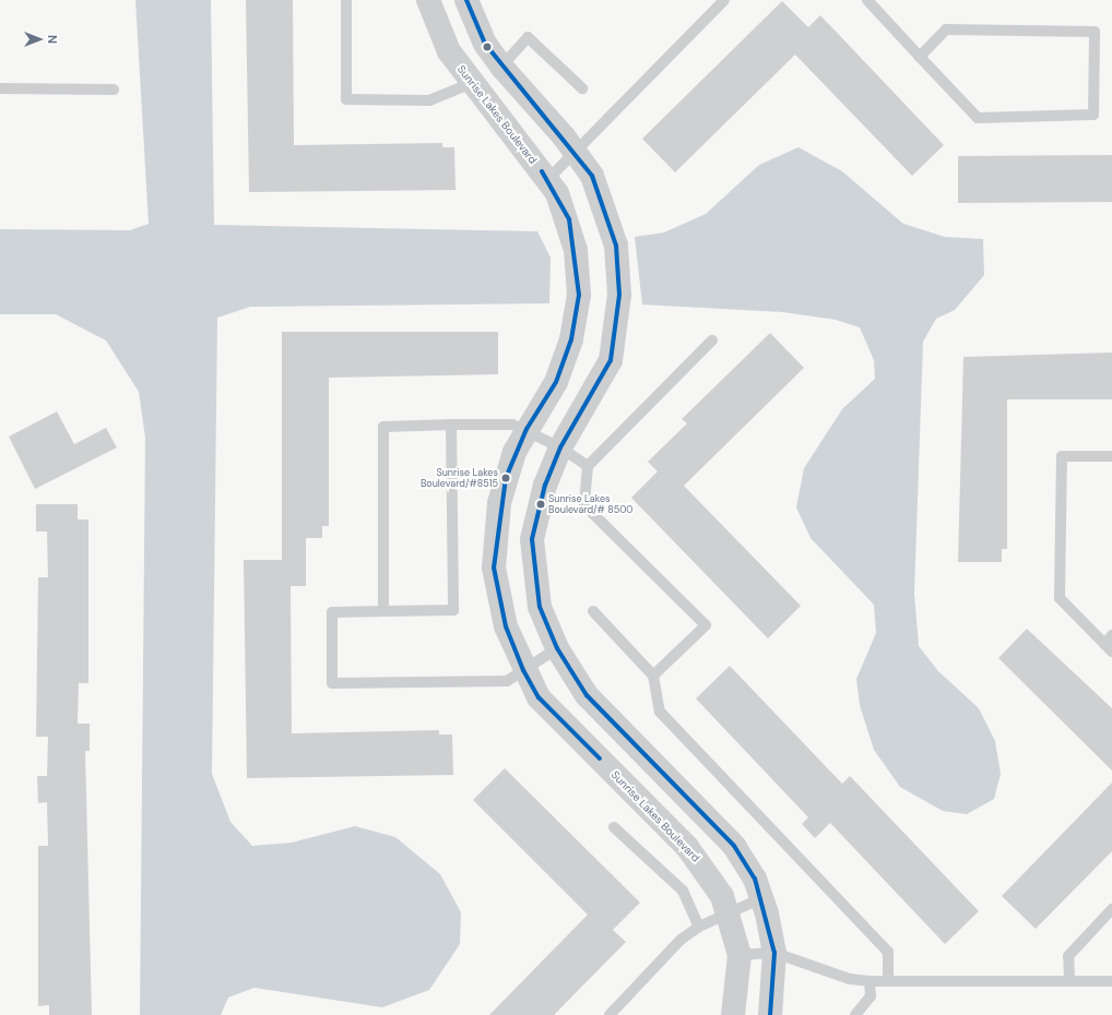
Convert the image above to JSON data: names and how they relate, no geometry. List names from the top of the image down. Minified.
{"streets":{"street":["Sunrise Lakes Boulevard"]},"places":["Sunrise Lakes Boulevard/#8515","Sunrise Lakes Boulevard/# 8500"],"north":"right"}
